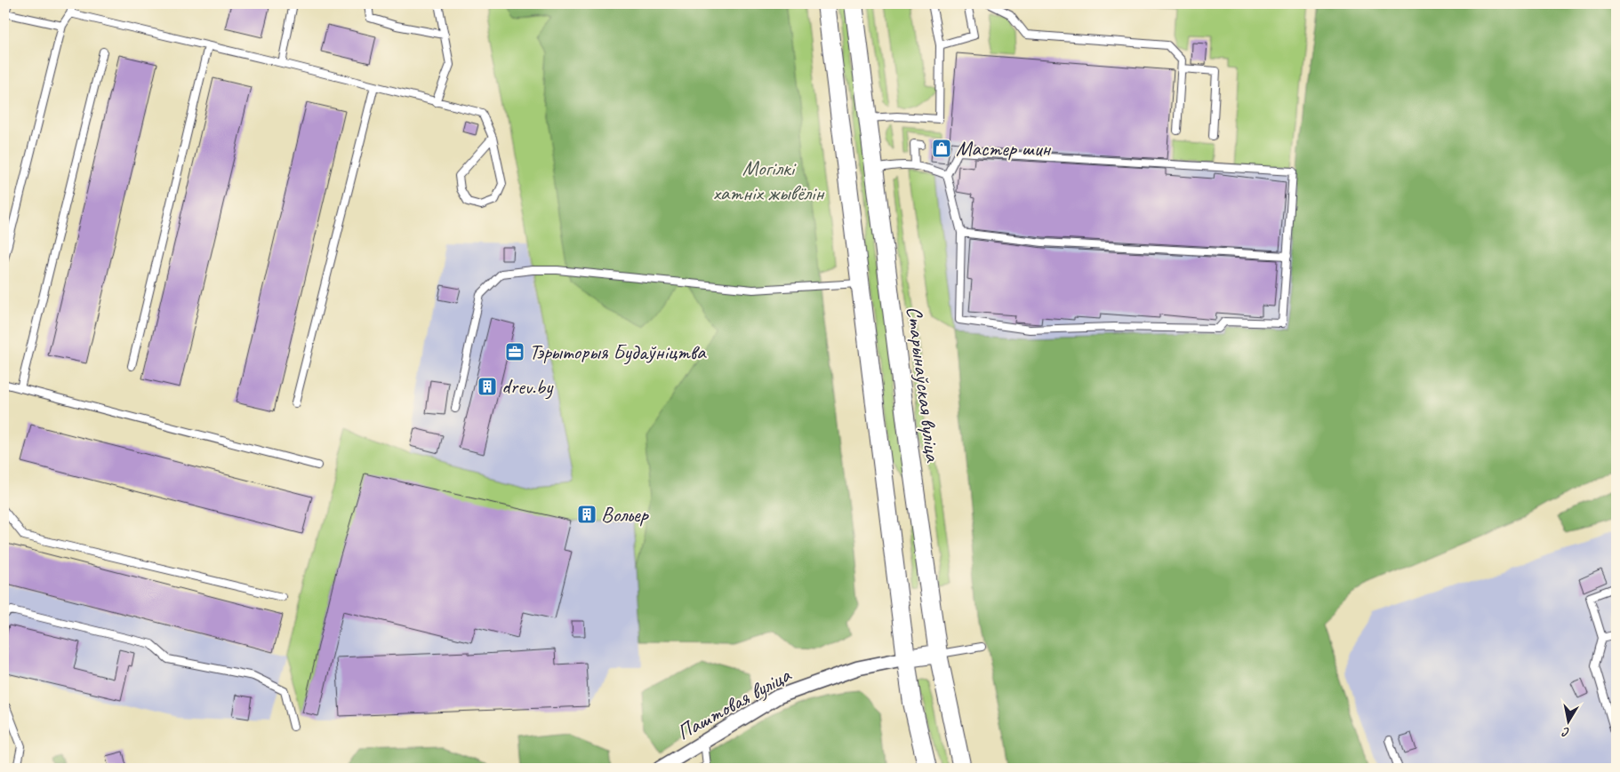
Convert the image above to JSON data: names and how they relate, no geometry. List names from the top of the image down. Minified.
{"streets":{"main road":["Старынаўская вуліца"],"street":["Паштовая вуліца"]},"parks":["Могілкі хатніх жывёлін"],"places":{"shop":["Мастер шин"],"office":["Тэрыторыя Будаўніцтва"],"building":["drev.by","Вольер"]},"north":"bottom"}
